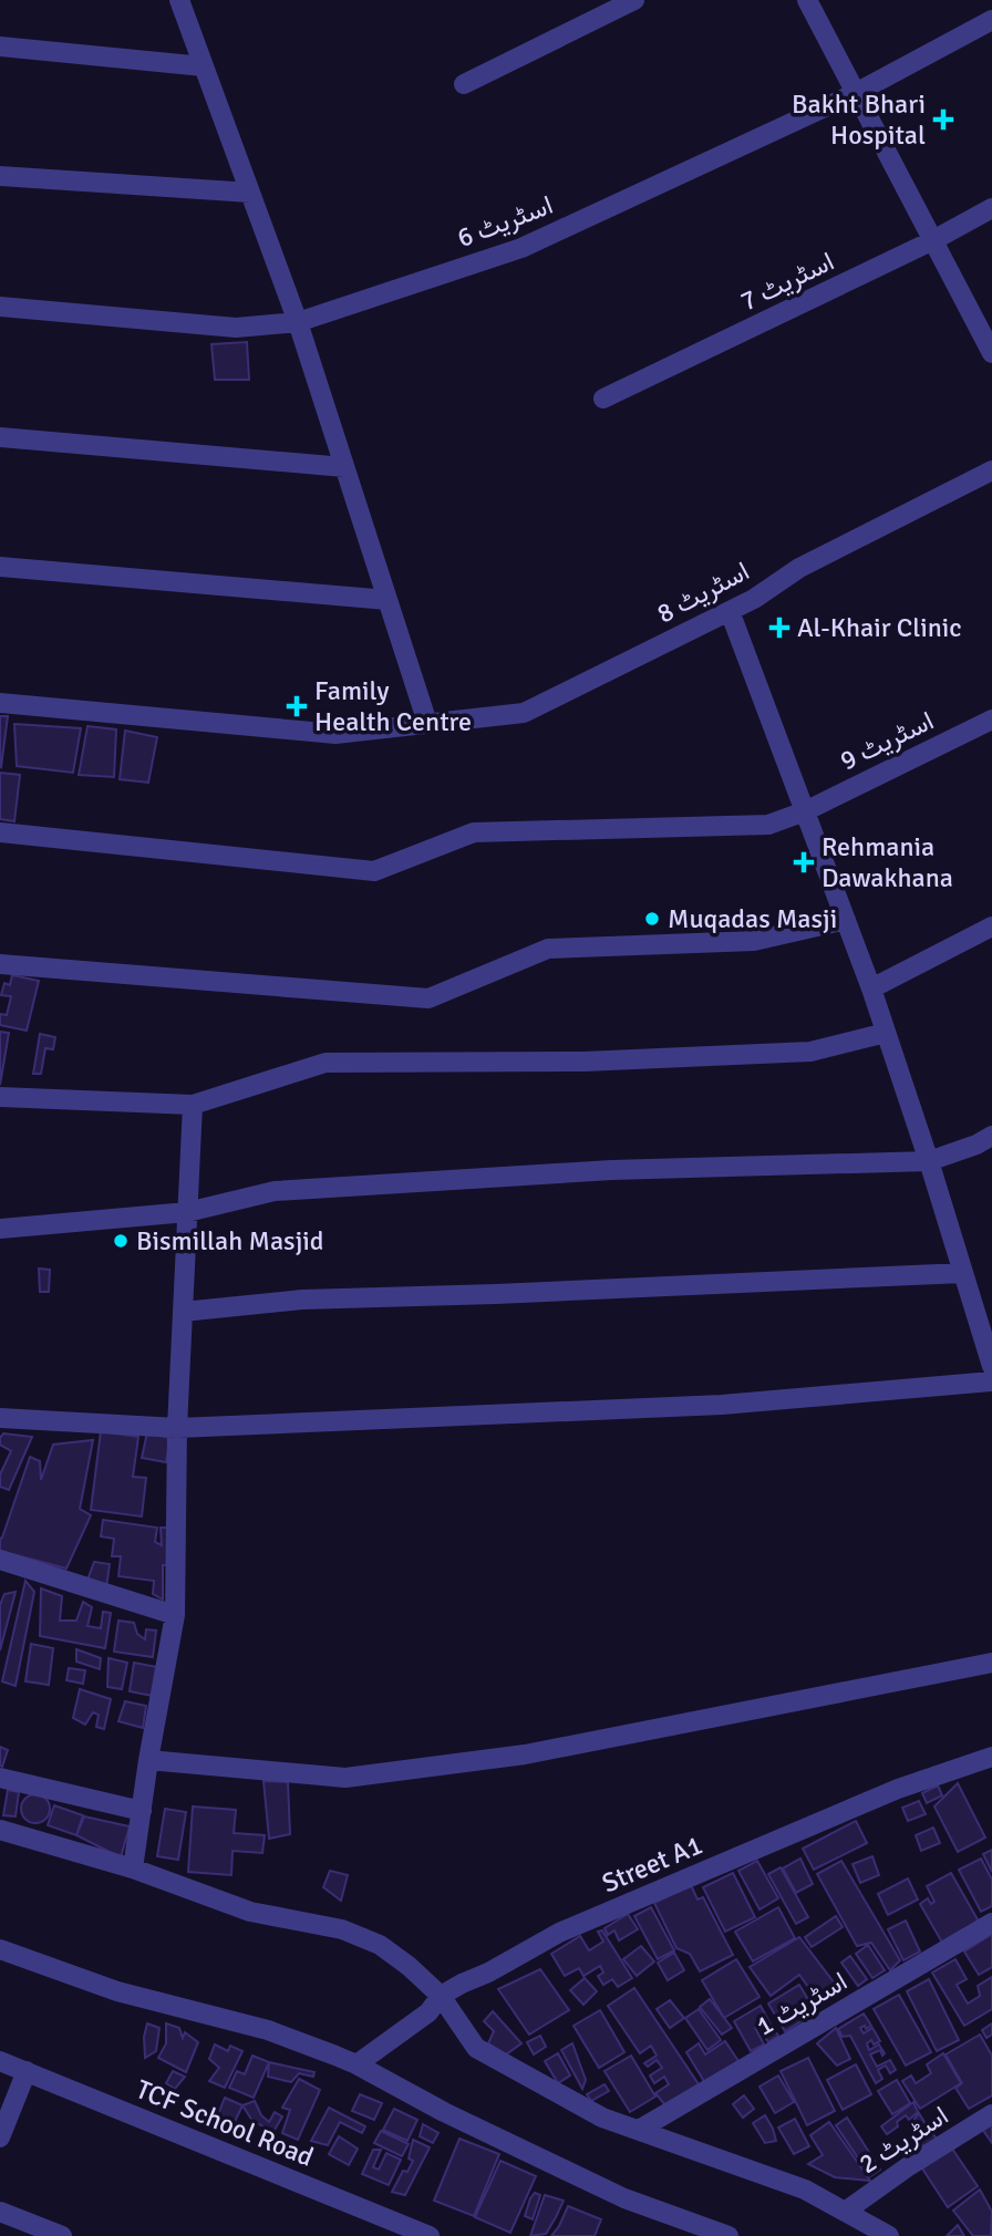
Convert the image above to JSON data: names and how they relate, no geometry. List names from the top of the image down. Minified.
{"streets":{"street":["اسٹریٹ 6","اسٹریٹ 7","اسٹریٹ 8","اسٹریٹ 9","Street A1","اسٹریٹ 1","TCF School Road","اسٹریٹ 2"]},"places":{"health":["Bakht Bhari Hospital","Al-Khair Clinic","Family Health Centre","Rehmania Dawakhana"],"other":["Muqadas Masji","Bismillah Masjid"]}}
